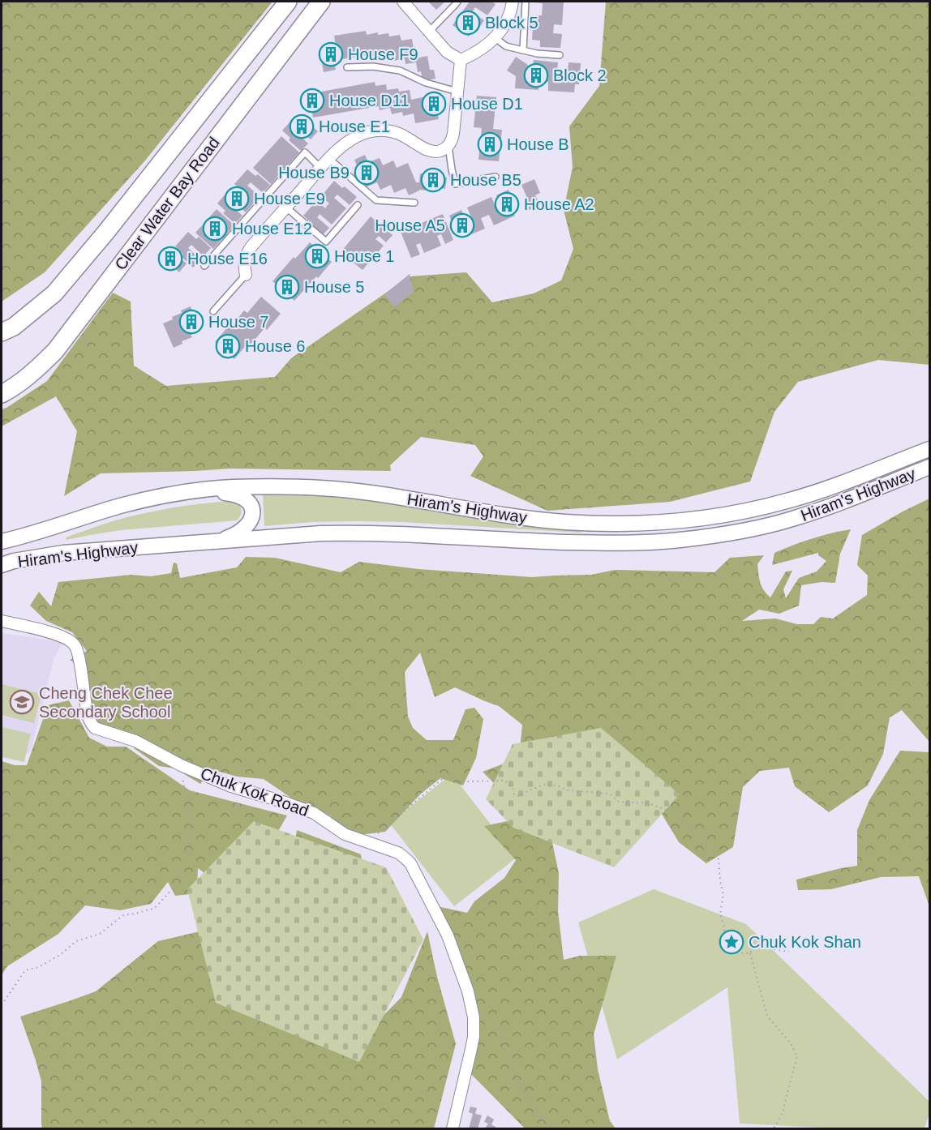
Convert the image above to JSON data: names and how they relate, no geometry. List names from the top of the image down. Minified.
{"streets":{"main road":["Clear Water Bay Road","Hiram's Highway"],"street":["Chuk Kok Road"]},"places":{"building":["Block 5","House F9","Block 2","House D11","House D1","House E1","House B","House B9","House B5","House E9","House A2","House A5","House E12","House 1","House E16","House 5","House 7","House 6"],"school or university":["Cheng Chek Chee Secondary School"],"place":["Chuk Kok Shan"]}}
